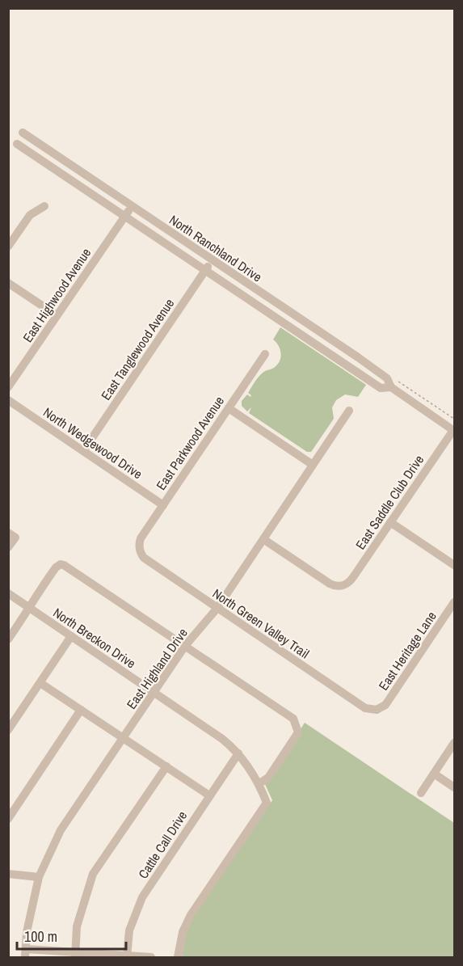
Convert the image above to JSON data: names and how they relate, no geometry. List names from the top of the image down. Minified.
{"streets":{"street":["North Ranchland Drive","East Highwood Avenue","East Tanglewood Avenue","North Wedgewood Drive","East Parkwood Avenue","East Saddle Club Drive","North Green Valley Trail","North Breckon Drive","East Heritage Lane","East Highland Drive","Cattle Call Drive"]},"crossings":[["North Ranchland Drive","East Highwood Avenue"],["North Ranchland Drive","East Tanglewood Avenue"],["North Ranchland Drive","East Saddle Club Drive"],["East Tanglewood Avenue","North Wedgewood Drive"],["North Wedgewood Drive","East Parkwood Avenue"],["East Parkwood Avenue","North Green Valley Trail"],["East Saddle Club Drive","East Highland Drive"],["North Green Valley Trail","East Heritage Lane"],["North Green Valley Trail","East Highland Drive"],["North Breckon Drive","East Highland Drive"],["North Breckon Drive","Cattle Call Drive"]],"scale_bar":"100 m"}
